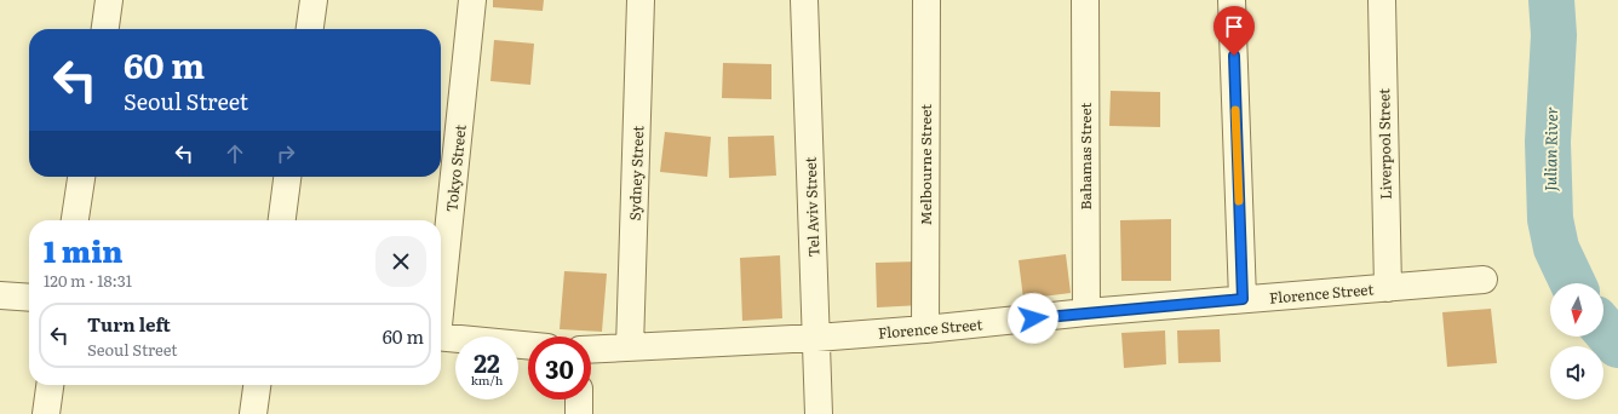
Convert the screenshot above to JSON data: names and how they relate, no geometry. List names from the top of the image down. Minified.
{"streets":{"street":["Liverpool Street","Bahamas Street","Melbourne Street","Tokyo Street","Sydney Street","Tel Aviv Street","Florence Street"]},"crossings":[["Liverpool Street","Florence Street"],["Bahamas Street","Florence Street"],["Melbourne Street","Florence Street"],["Sydney Street","Florence Street"],["Tel Aviv Street","Florence Street"]],"water":["Julian River"],"north":"bottom","page":{"turn":["60 m","Seoul Street"],"heading":["1 min","120 m · 18:31"],"list":[{"name":"Turn left","note":"Seoul Street","value":"60 m"}],"speed":"22 km/h","limit":"30"}}
